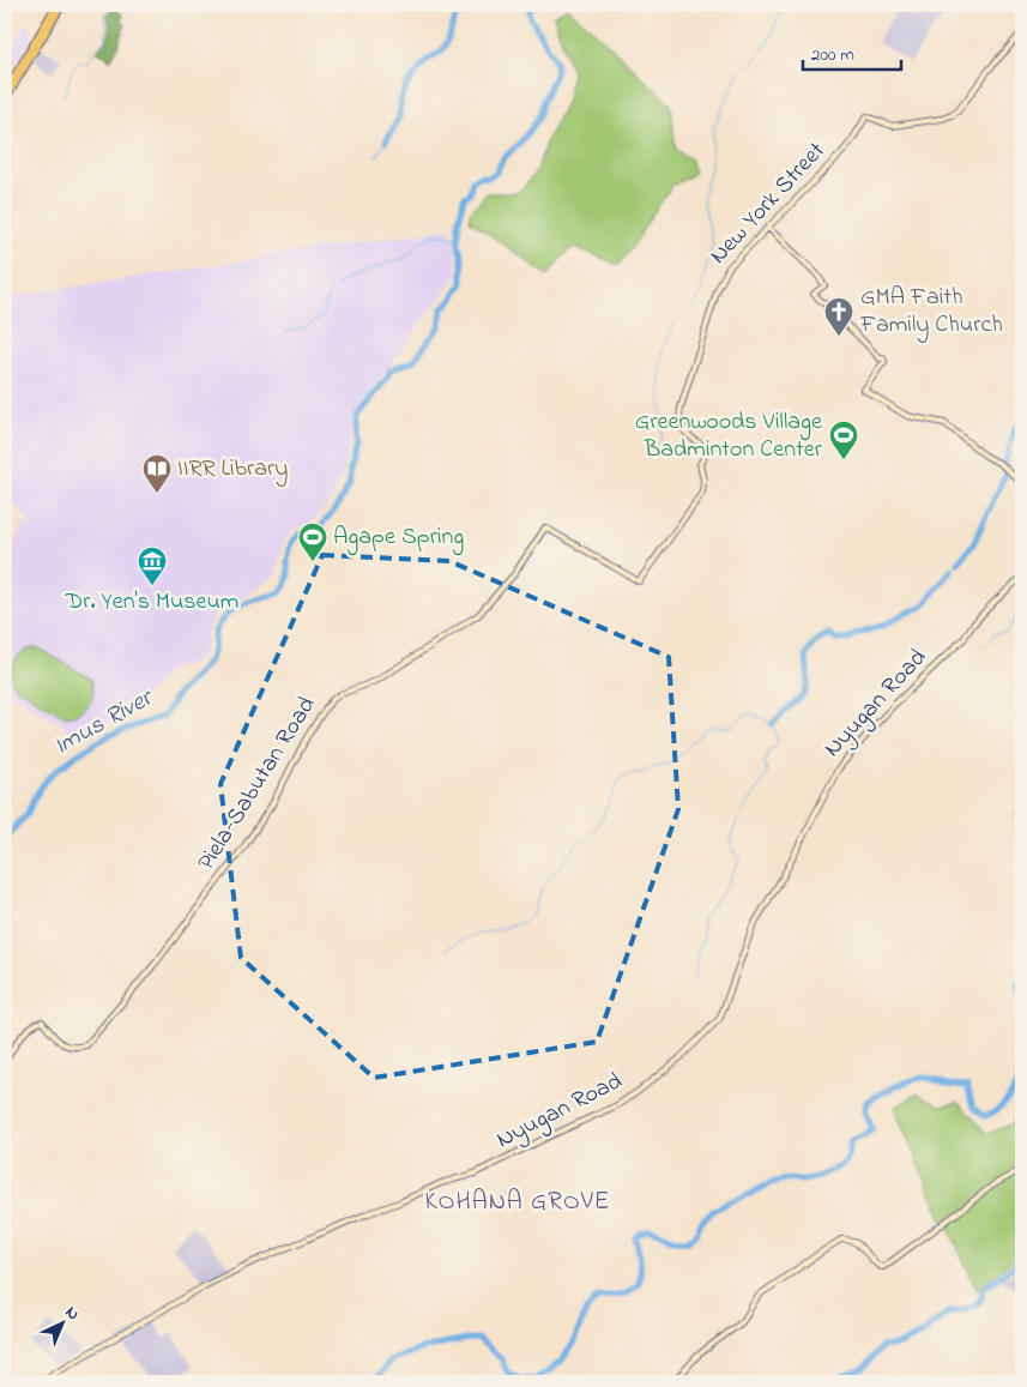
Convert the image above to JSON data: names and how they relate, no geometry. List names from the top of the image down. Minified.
{"streets":{"street":["New York Street","Nyugan Road","Piela-Sabutan Road"]},"crossings":[["New York Street","Piela-Sabutan Road"]],"districts":["KOHANA GROVE"],"water":["Imus River"],"places":{"church":["GMA Faith Family Church"],"sports":["Greenwoods Village Badminton Center","Agape Spring"],"library":["IIRR Library"],"museum":["Dr. Yen's Museum"]},"scale_bar":"200 m","north":"top right"}
